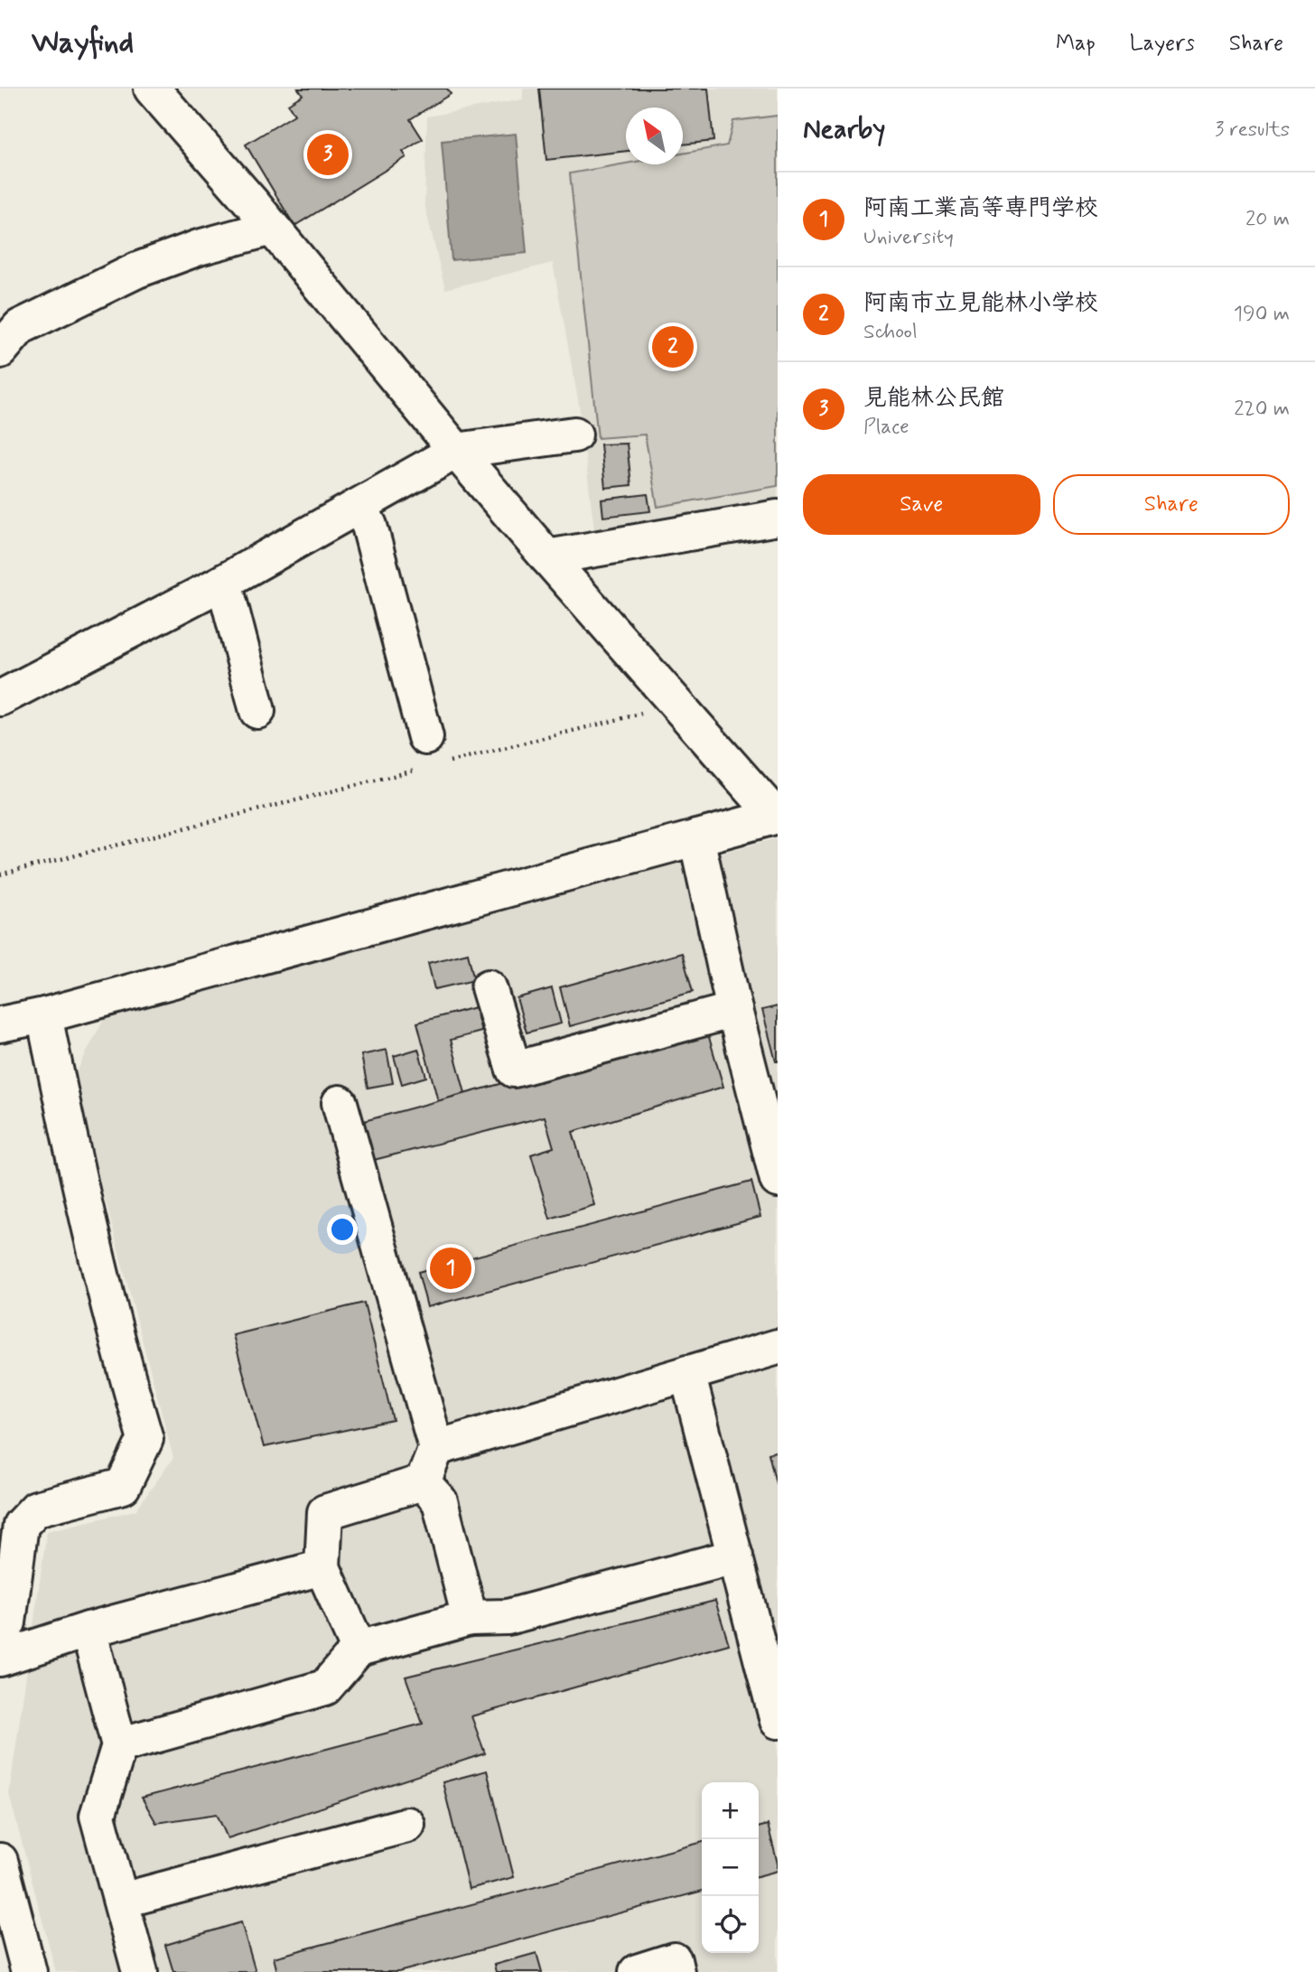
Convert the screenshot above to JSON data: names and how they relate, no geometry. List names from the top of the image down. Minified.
{"north":"top left","page":{"header":"Wayfind","nav":["Map","Layers","Share"],"heading":["Nearby","3 results"],"pins":["3","2","1"],"list":[{"mark":"1","name":"阿南工業高等専門学校","note":"University","value":"20 m"},{"mark":"2","name":"阿南市立見能林小学校","note":"School","value":"190 m"},{"mark":"3","name":"見能林公民館","note":"Place","value":"220 m"}],"buttons":["Save","Share"],"map_buttons":["+","−"]}}
